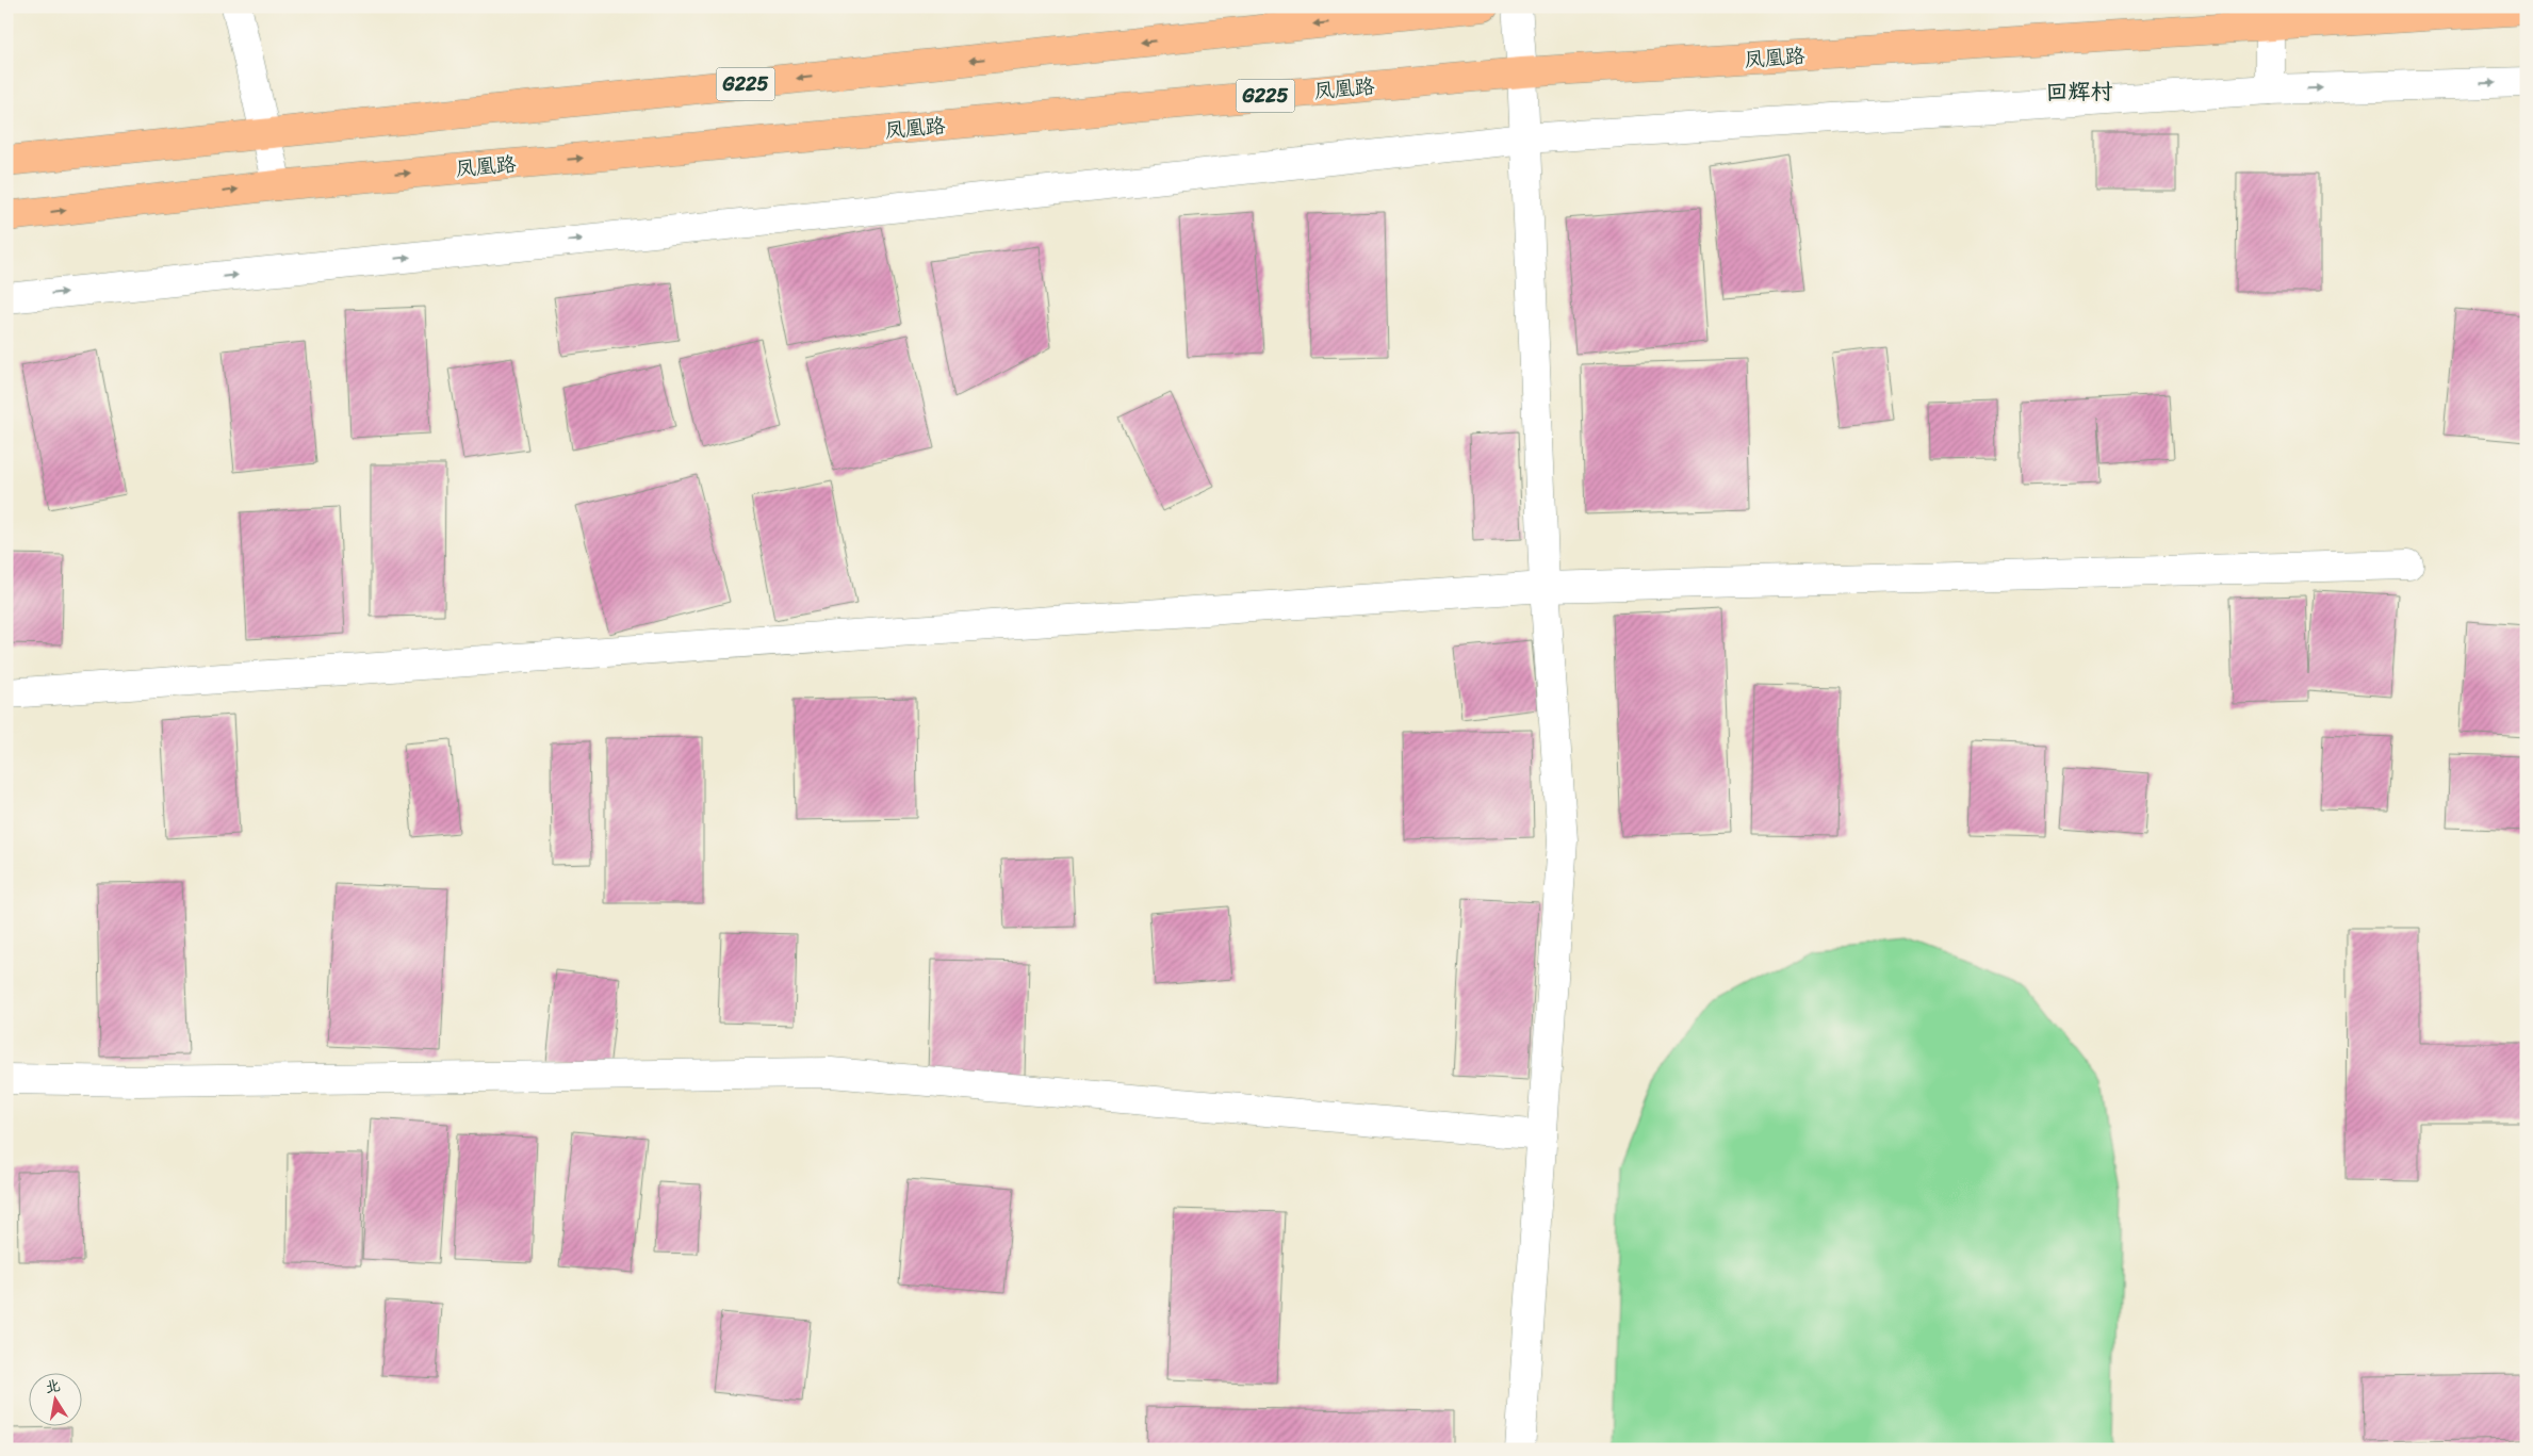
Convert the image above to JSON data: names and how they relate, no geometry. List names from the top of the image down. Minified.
{"streets":{"highway":["凤凰路","G225"]},"districts":["回辉村"],"north":"top"}
